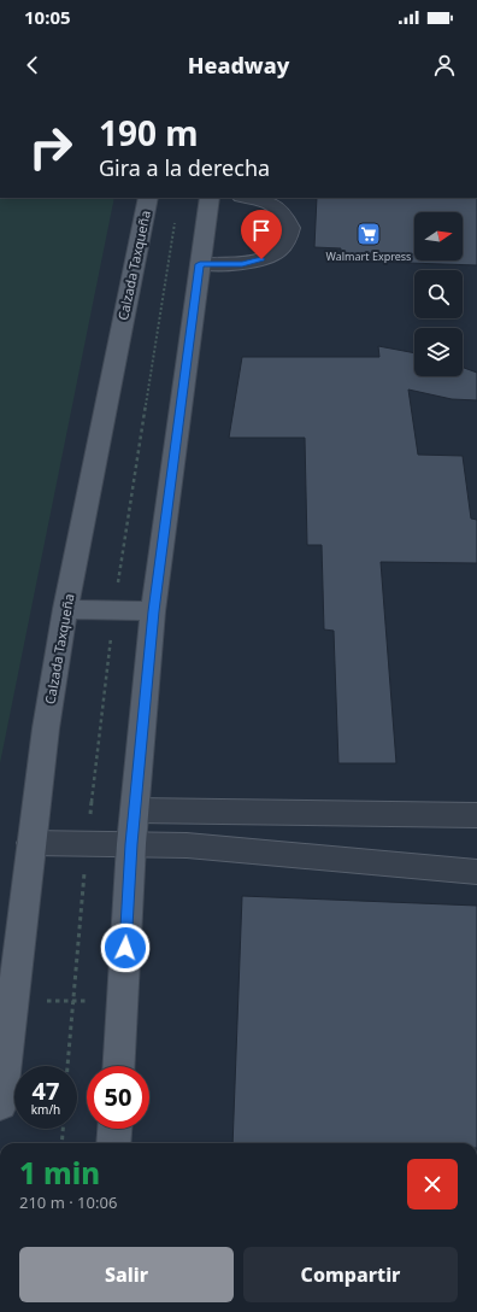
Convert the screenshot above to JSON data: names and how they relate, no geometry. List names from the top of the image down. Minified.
{"streets":{"main road":["Calzada Taxqueña"]},"places":{"supermarket":["Walmart Express"]},"north":"right","page":{"status":"10:05","header":"Headway","turn":["190 m","Gira a la derecha"],"speed":"47 km/h","limit":"50","heading":["1 min","210 m · 10:06"],"buttons":["Salir","Compartir"]}}
